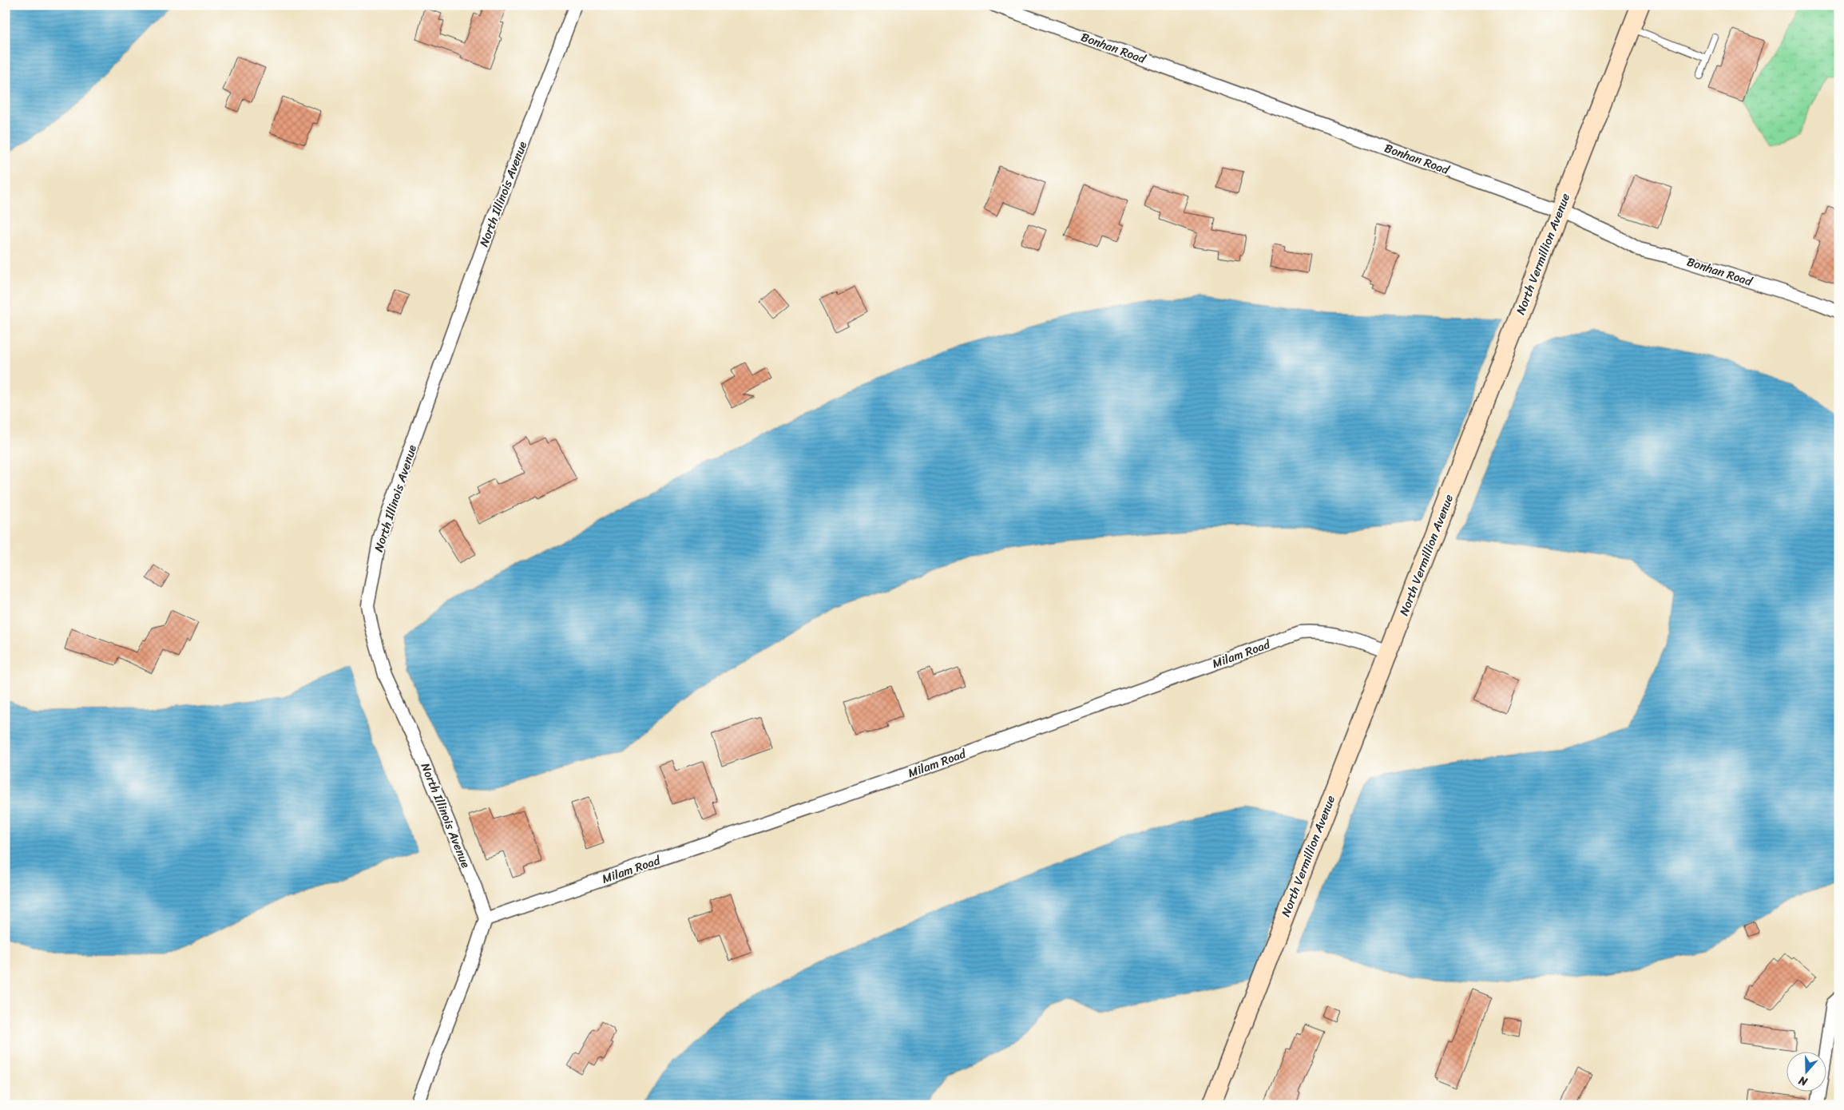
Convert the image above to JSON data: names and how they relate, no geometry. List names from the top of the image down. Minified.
{"streets":{"street":["Bonhan Road","North Illinois Avenue","North Vermillion Avenue","Milam Road"]},"crossings":[["Bonhan Road","North Vermillion Avenue"],["North Illinois Avenue","Milam Road"],["North Vermillion Avenue","Milam Road"]],"north":"bottom"}
